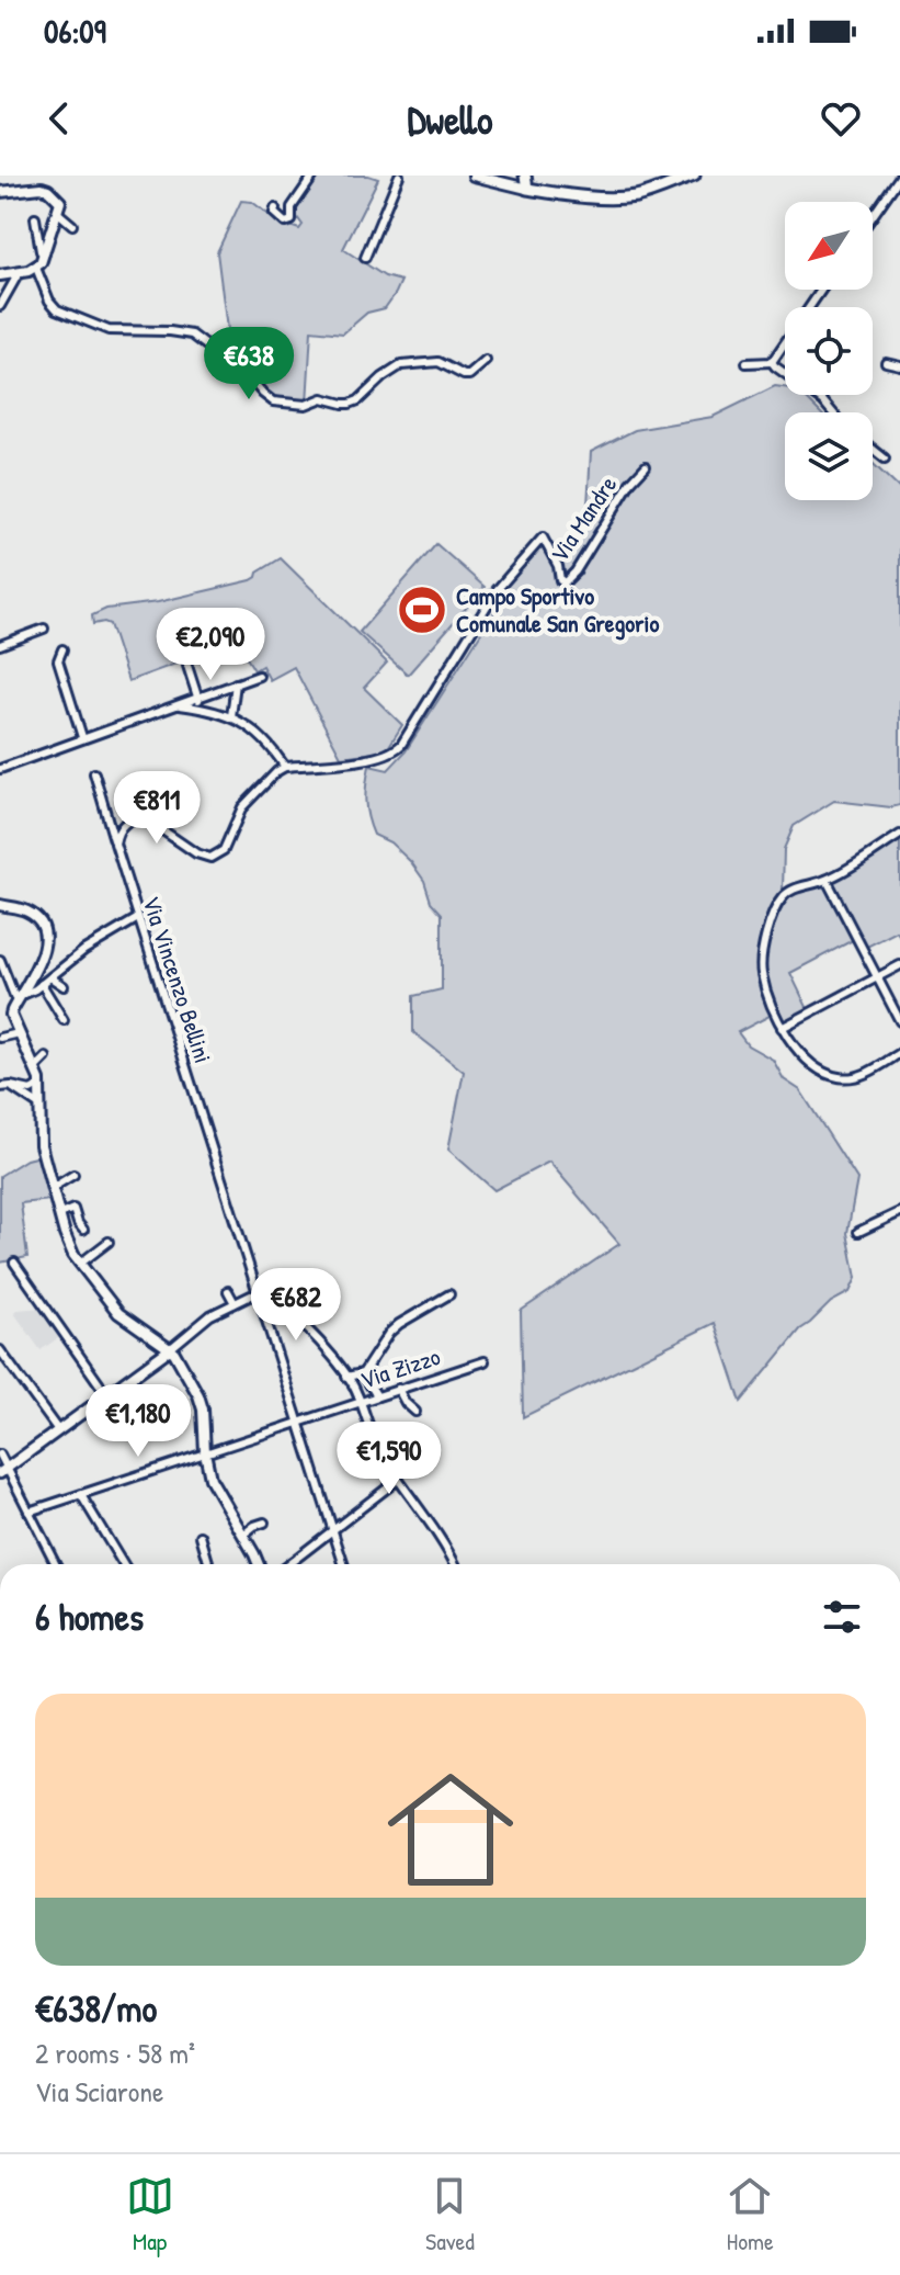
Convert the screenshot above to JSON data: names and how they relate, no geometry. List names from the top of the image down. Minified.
{"streets":{"street":["Via Mandre","Via Vincenzo Bellini","Via Zizzo"]},"crossings":[["Via Vincenzo Bellini","Via Zizzo"]],"places":{"sports":["Campo Sportivo Comunale San Gregorio"]},"north":"bottom left","page":{"status":"06:09","header":"Dwello","price":["€638","€2,090","€811","€682","€1,180","€1,590"],"heading":"6 homes","list":[{"name":"€638/mo","note":"2 rooms · 58 m² · Via Sciarone"}],"tabs":["Map","Saved","Home"]}}
